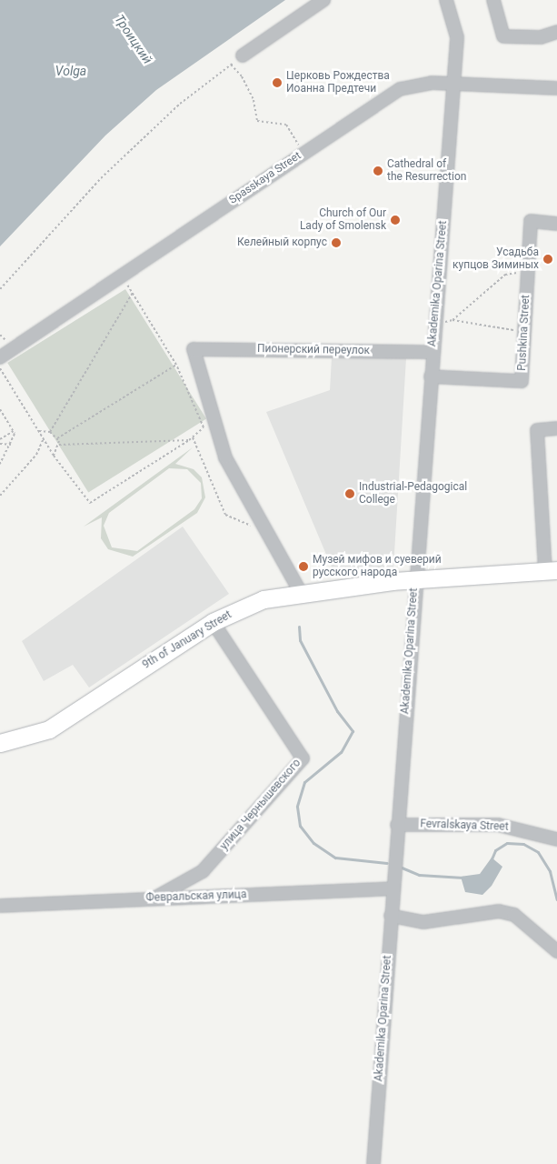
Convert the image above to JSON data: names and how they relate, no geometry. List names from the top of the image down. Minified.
{"streets":{"main road":["9th of January Street"],"street":["Spasskaya Street","Akademika Oparina Street","Pushkina Street","Пионерский переулок","улица Чернышевского","Fevralskaya Street","Февральская улица"]},"crossings":[["Spasskaya Street","Akademika Oparina Street"],["Akademika Oparina Street","Pushkina Street"],["Akademika Oparina Street","Пионерский переулок"],["Akademika Oparina Street","9th of January Street"],["Akademika Oparina Street","Fevralskaya Street"],["Akademika Oparina Street","Февральская улица"],["9th of January Street","улица Чернышевского"],["улица Чернышевского","Февральская улица"]],"water":["Троицкий","Volga"],"places":["Церковь Рождества Иоанна Предтечи","Cathedral of the Resurrection","Church of Our Lady of Smolensk","Келейный корпус","Усадьба купцов Зиминых","Industrial-Pedagogical College","Музей мифов и суеверий русского народа"]}
